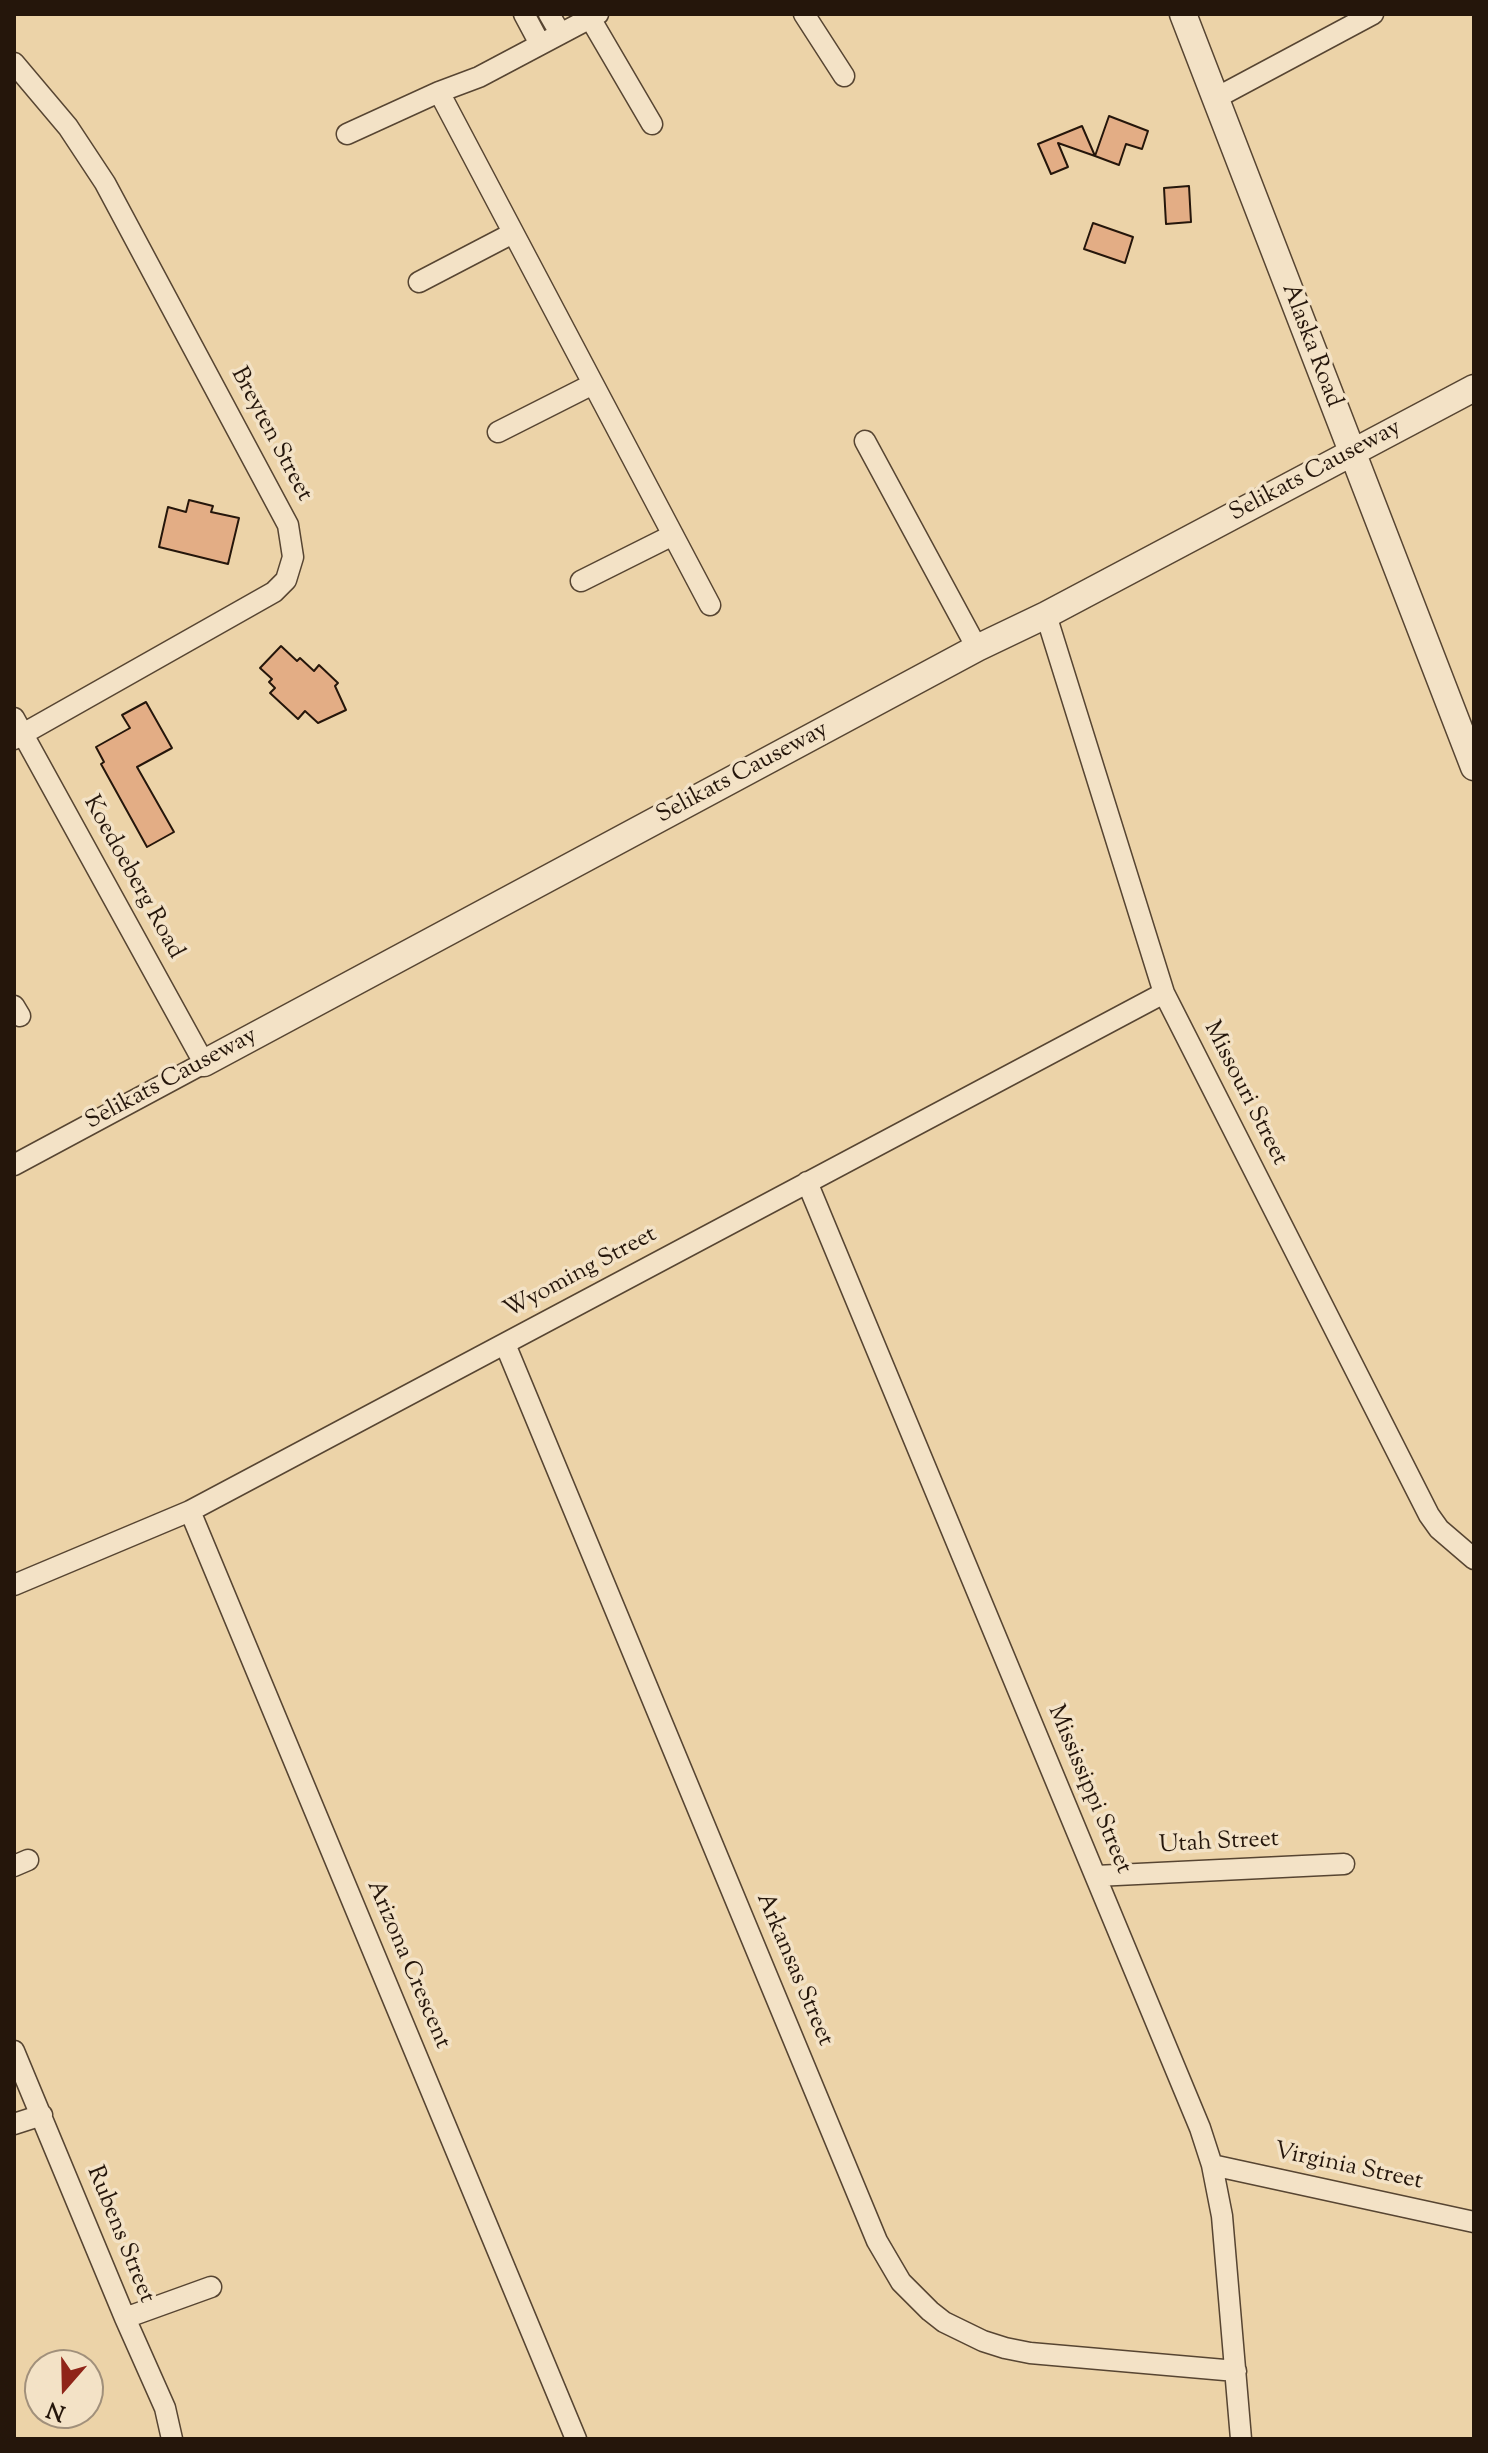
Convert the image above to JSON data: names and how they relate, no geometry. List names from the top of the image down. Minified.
{"streets":{"street":["Alaska Road","Breyten Street","Selikats Causeway","Koedoeberg Road","Missouri Street","Wyoming Street","Mississippi Street","Utah Street","Arizona Crescent","Arkansas Street","Virginia Street","Rubens Street"]},"crossings":[["Alaska Road","Selikats Causeway"],["Breyten Street","Koedoeberg Road"],["Selikats Causeway","Koedoeberg Road"],["Selikats Causeway","Missouri Street"],["Missouri Street","Wyoming Street"],["Wyoming Street","Mississippi Street"],["Wyoming Street","Arizona Crescent"],["Wyoming Street","Arkansas Street"],["Mississippi Street","Utah Street"],["Mississippi Street","Arkansas Street"],["Mississippi Street","Virginia Street"]],"north":"bottom"}
